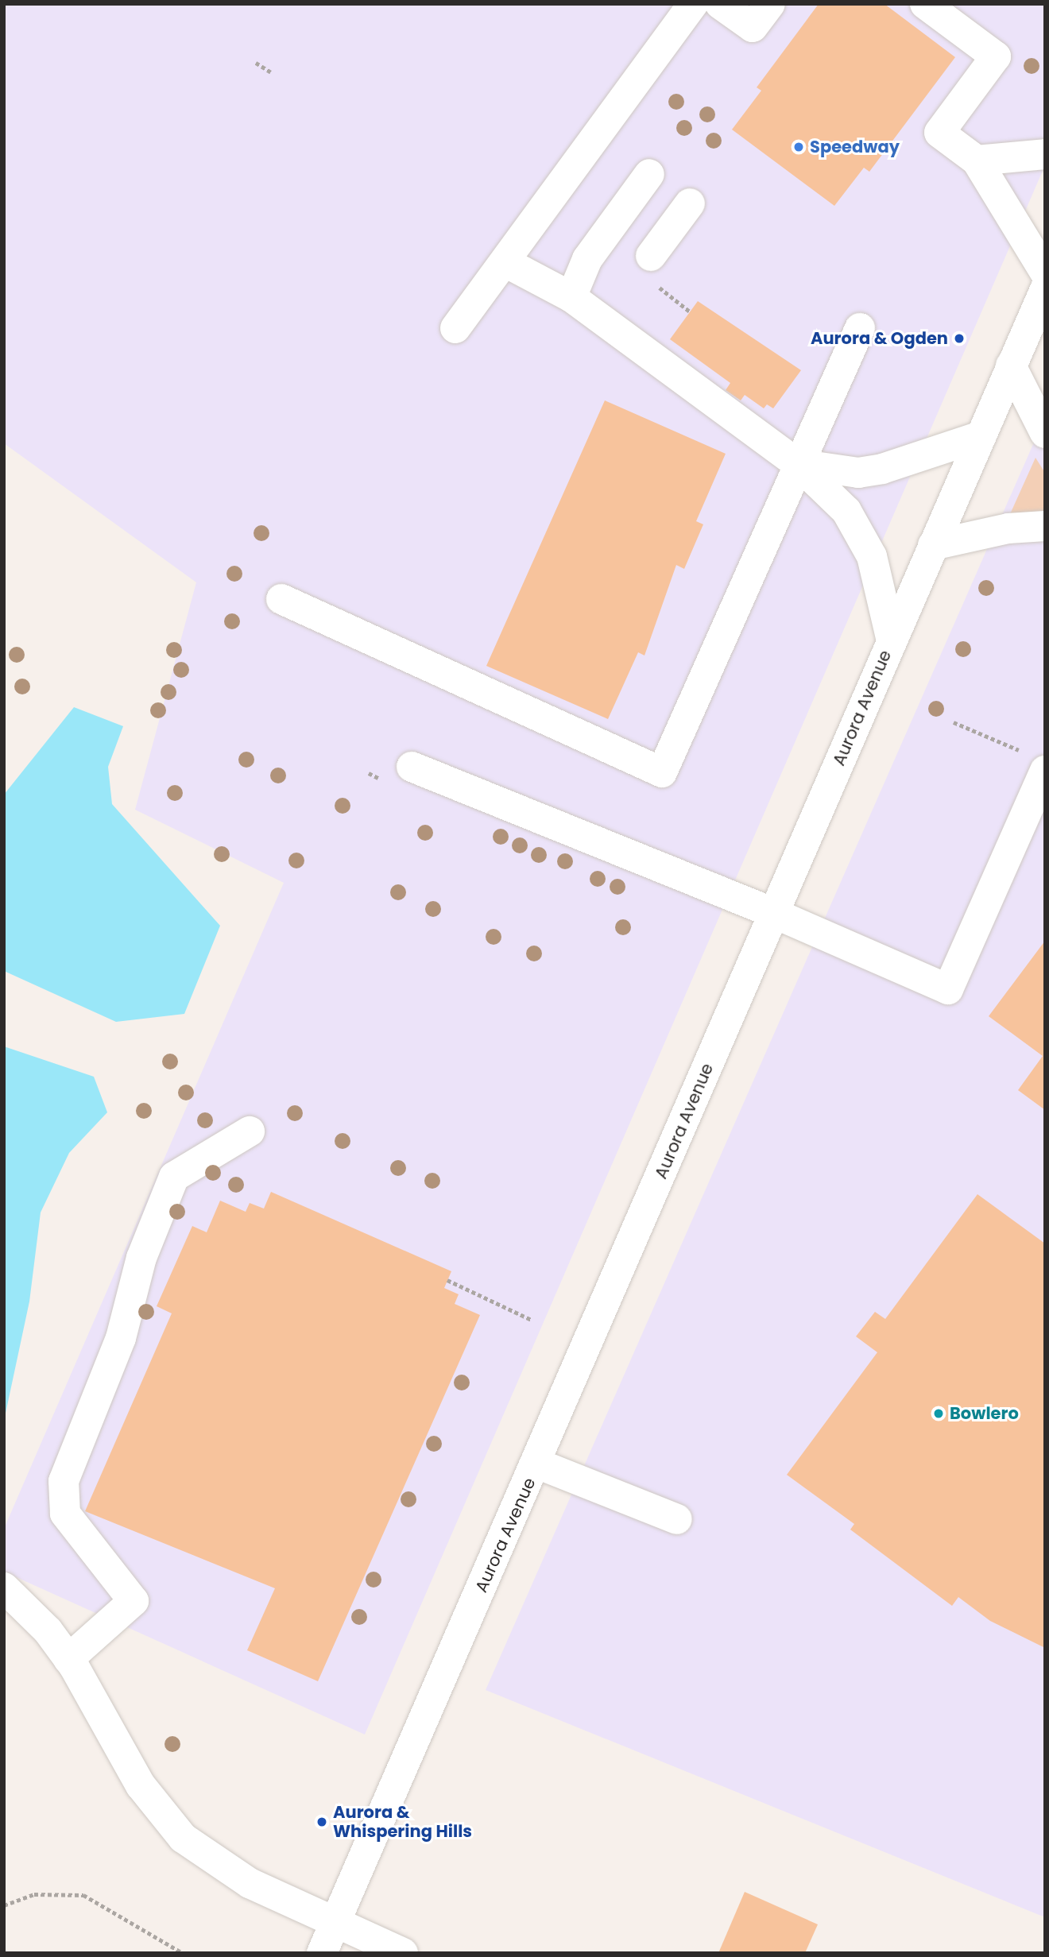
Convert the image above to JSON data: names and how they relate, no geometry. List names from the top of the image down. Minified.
{"streets":{"main road":["Aurora Avenue"]},"places":["Speedway","Aurora & Ogden","Bowlero","Aurora & Whispering Hills"]}
